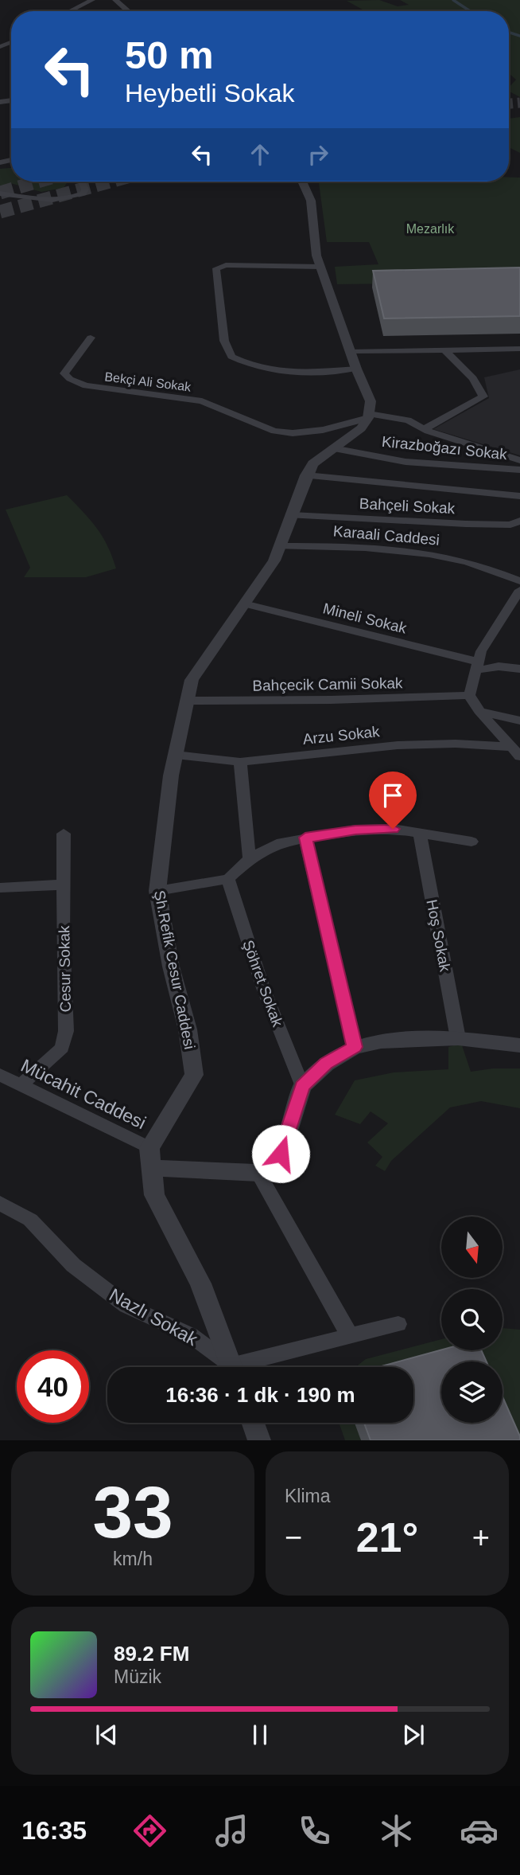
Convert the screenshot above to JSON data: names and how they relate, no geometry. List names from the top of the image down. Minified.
{"streets":{"street":["Bekçi Ali Sokak","Kirazboğazı Sokak","Bahçeli Sokak","Karaali Caddesi","Mineli Sokak","Bahçecik Camii Sokak","Arzu Sokak","Hoş Sokak","Cesur Sokak","Şh.Refik Cesur Caddesi","Şöhret Sokak","Mücahit Caddesi","Nazlı Sokak"]},"crossings":[["Bekçi Ali Sokak","Şh.Refik Cesur Caddesi"],["Kirazboğazı Sokak","Şh.Refik Cesur Caddesi"],["Bahçeli Sokak","Şh.Refik Cesur Caddesi"],["Karaali Caddesi","Şh.Refik Cesur Caddesi"],["Mineli Sokak","Şh.Refik Cesur Caddesi"],["Bahçecik Camii Sokak","Şh.Refik Cesur Caddesi"],["Arzu Sokak","Şh.Refik Cesur Caddesi"],["Cesur Sokak","Mücahit Caddesi"],["Şh.Refik Cesur Caddesi","Mücahit Caddesi"]],"parks":["Mezarlık"],"north":"bottom","page":{"turn":["50 m","Heybetli Sokak"],"limit":"40","trip":"16:36 · 1 dk · 190 m","tile":[["33","km/h"],"Klima"],"heat":["−","21°","+"],"song":["89.2 FM","Müzik"],"tabs":"16:35"}}
